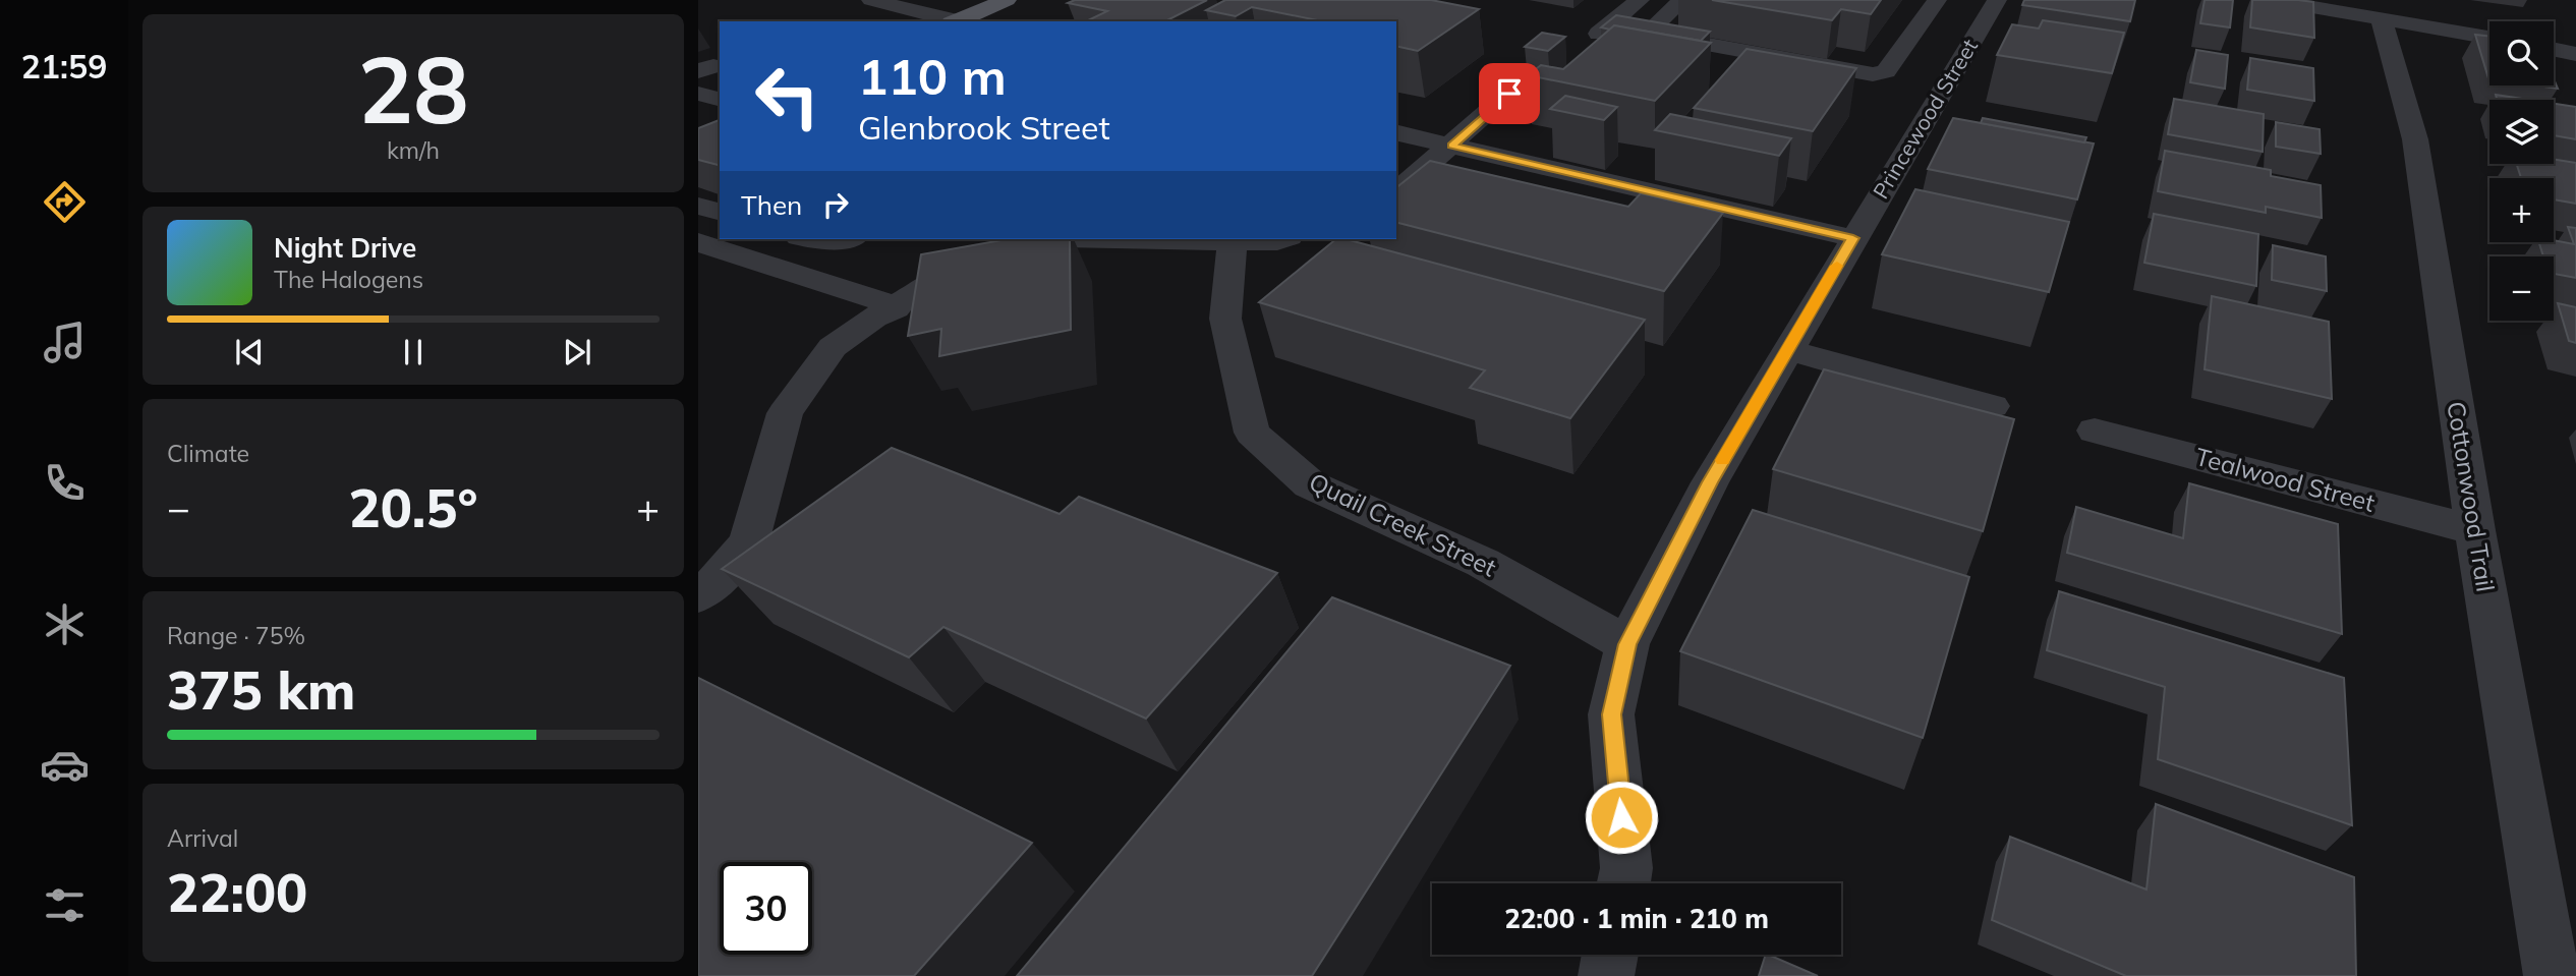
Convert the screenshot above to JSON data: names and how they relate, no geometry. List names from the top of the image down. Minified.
{"streets":{"street":["Princewood Street","Tealwood Street","Cottonwood Trail","Quail Creek Street"]},"crossings":[["Princewood Street","Quail Creek Street"],["Tealwood Street","Cottonwood Trail"]],"page":{"tabs":"21:59","tile":[["28","km/h"],"Climate",["Range · 75%","375 km"],["Arrival","22:00"]],"map_buttons":["+","−"],"turn":["110 m","Glenbrook Street"],"then":"Then","song":["Night Drive","The Halogens"],"heat":["−","20.5°","+"],"limit":"30","trip":"22:00 · 1 min · 210 m"}}
